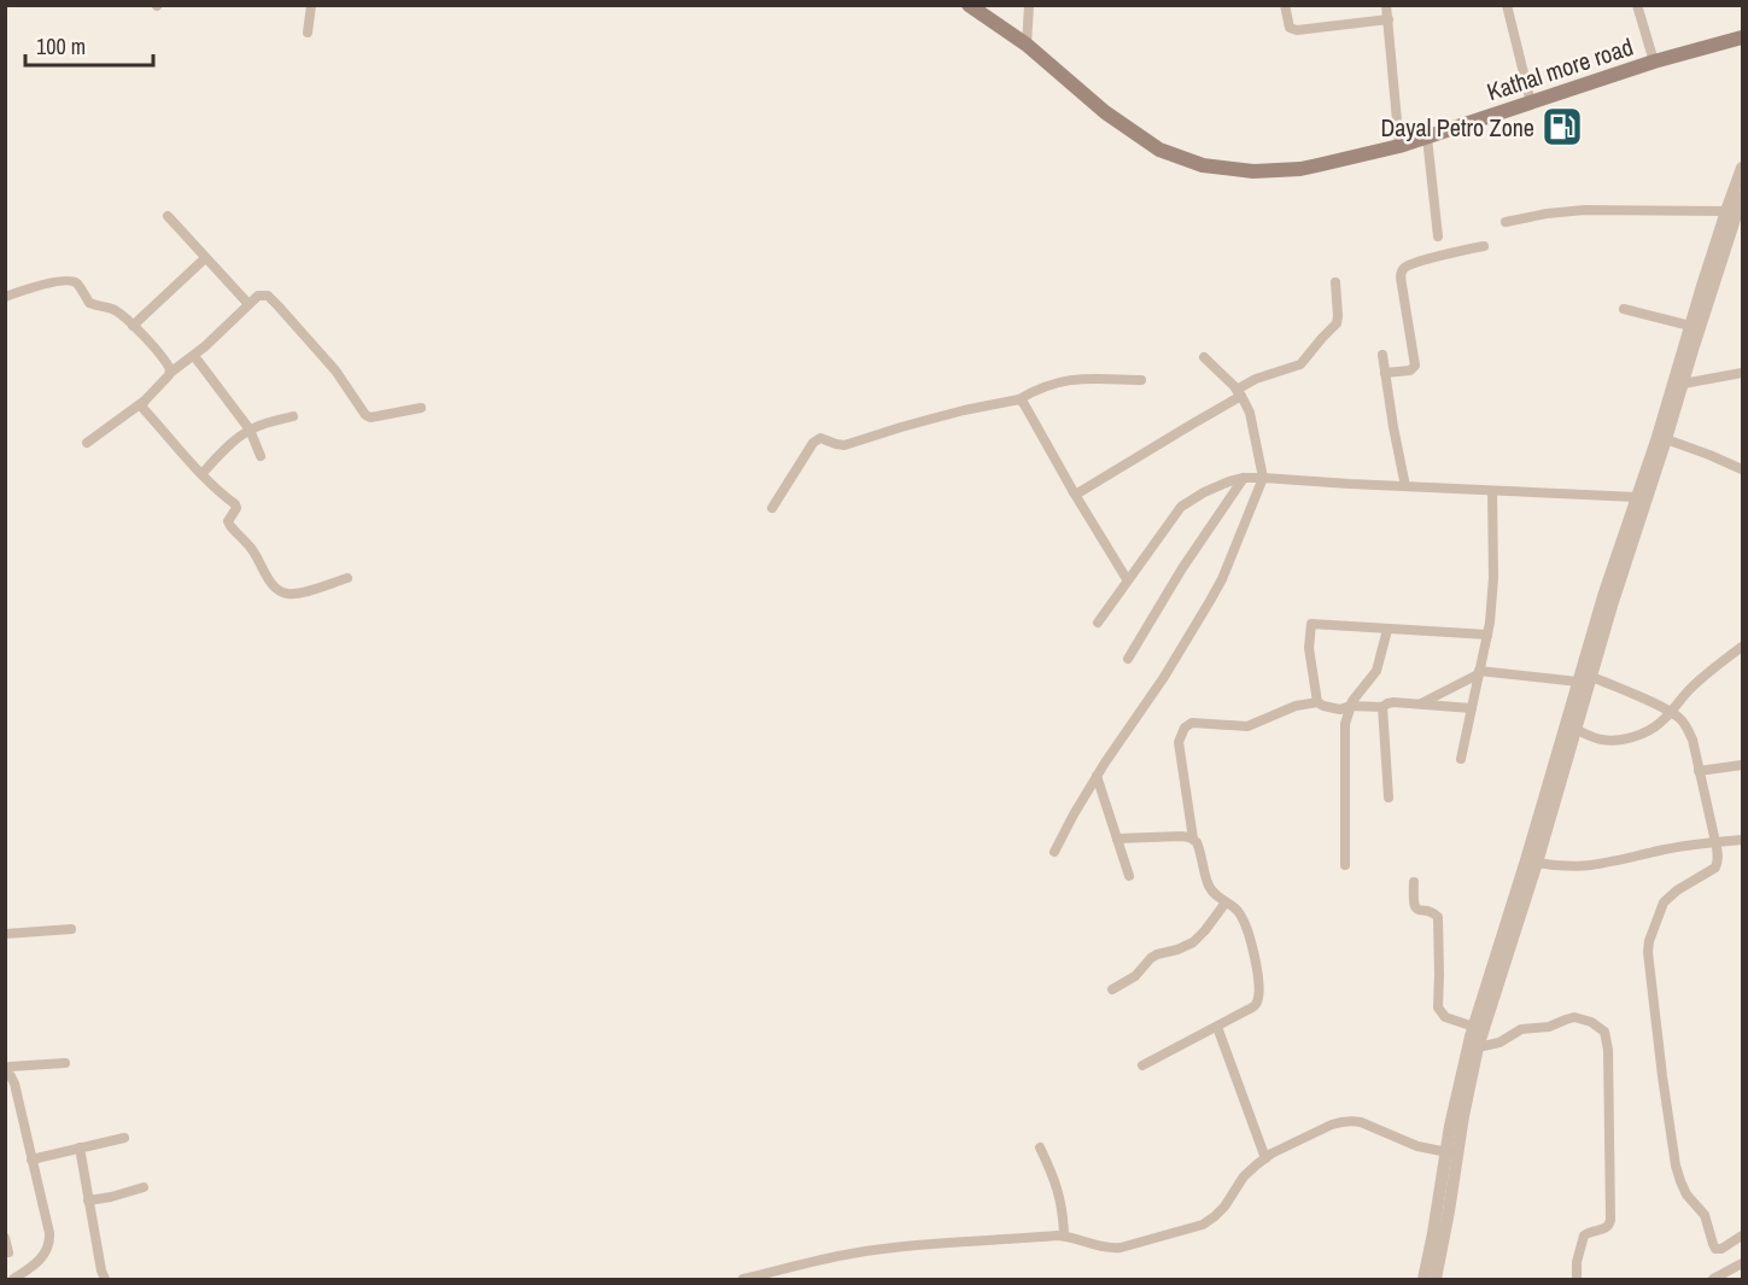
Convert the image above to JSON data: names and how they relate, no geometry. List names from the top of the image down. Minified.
{"streets":{"main road":["Kathal more road"]},"places":{"fuel station":["Dayal Petro Zone"]},"scale_bar":"100 m"}
